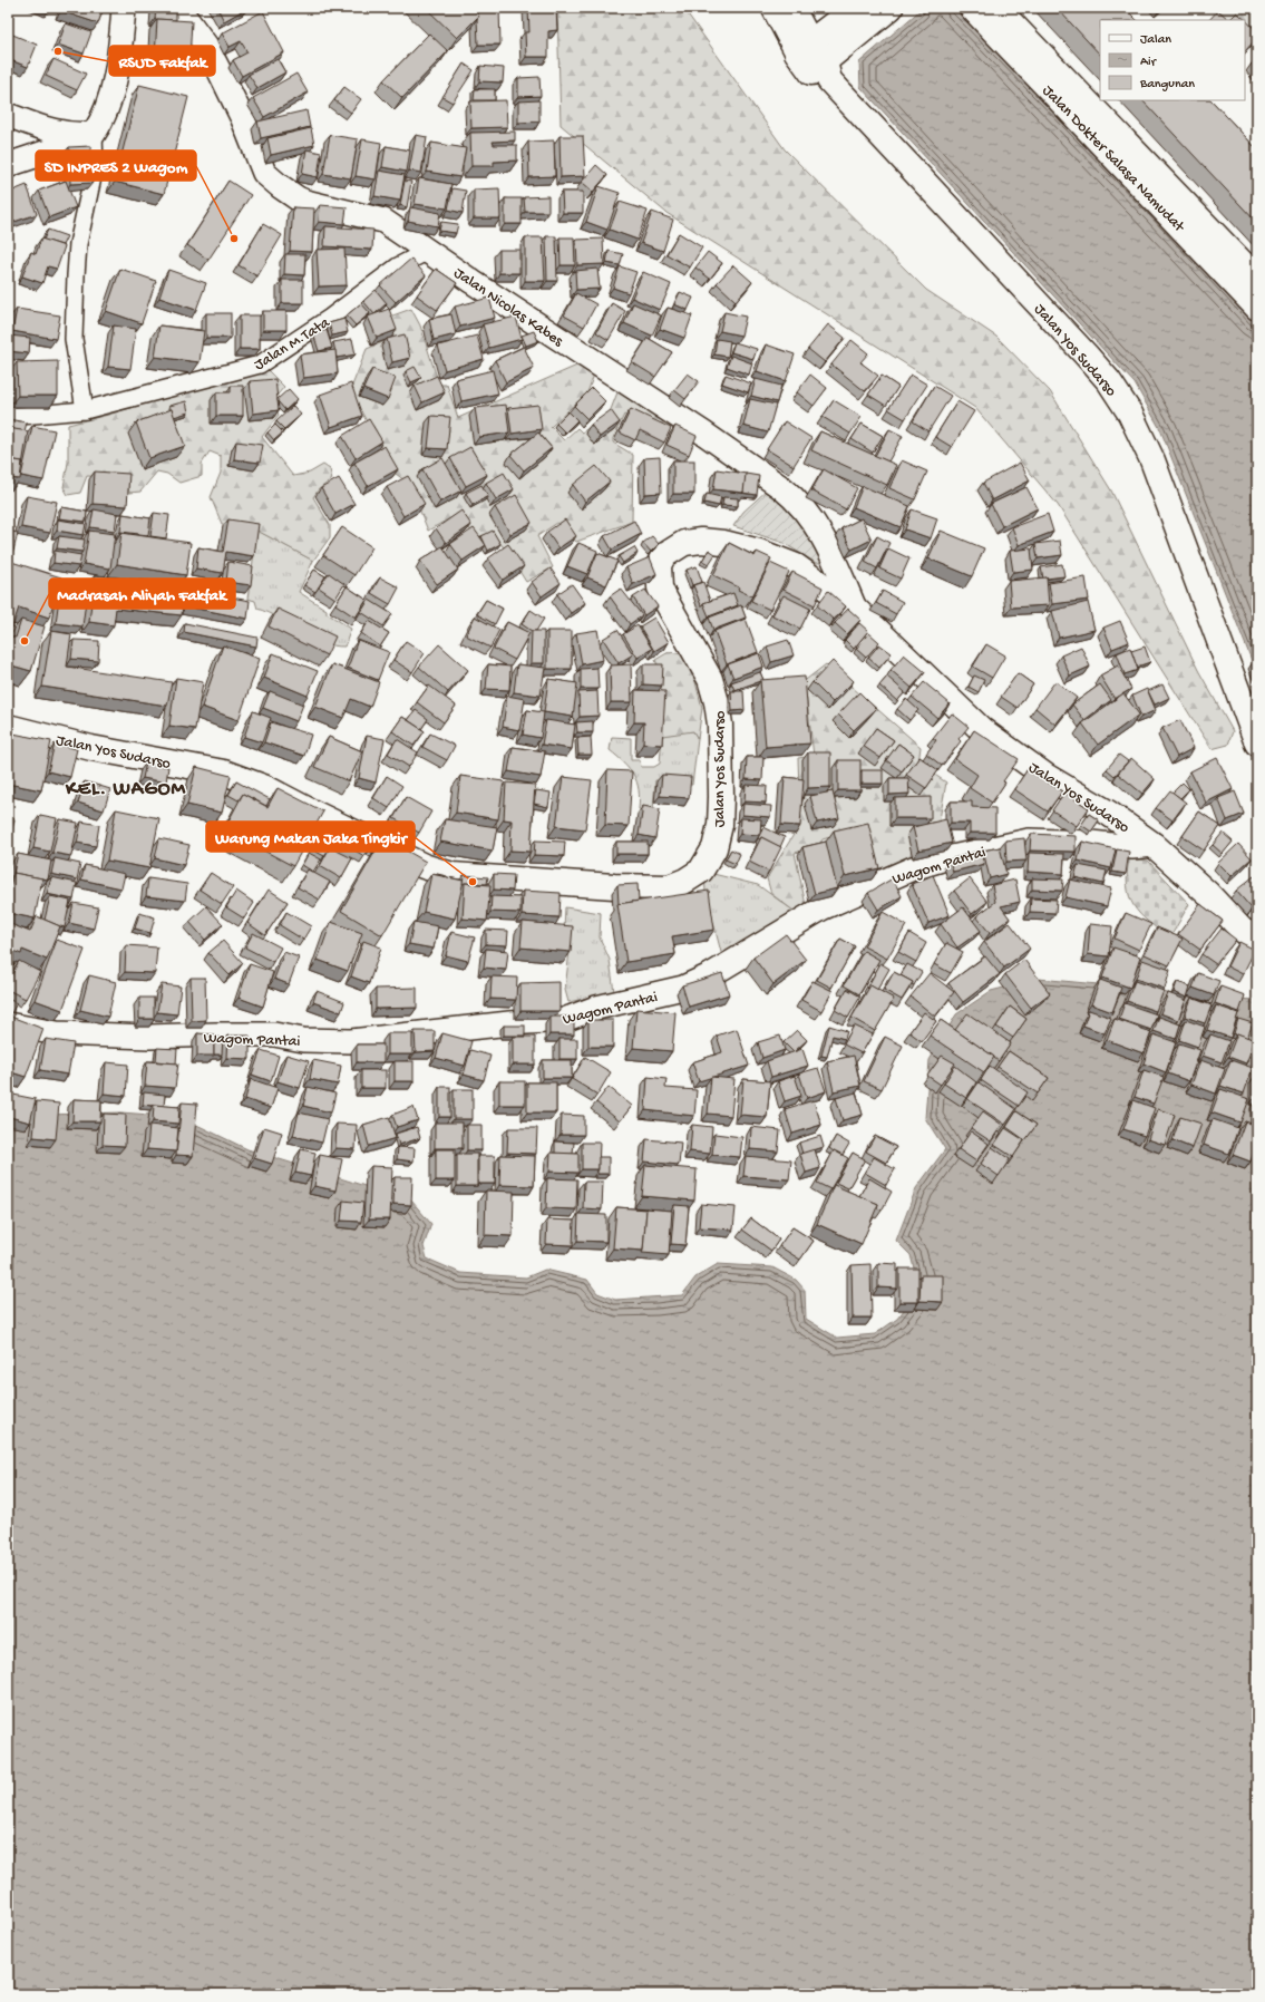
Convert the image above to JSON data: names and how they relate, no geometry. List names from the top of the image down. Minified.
{"streets":{"main road":["Jalan Dokter Salasa Namudat","Jalan Nicolas Kabes","Jalan Yos Sudarso","Wagom Pantai"],"street":["Jalan M.Tata"]},"crossings":[["Jalan Nicolas Kabes","Jalan M.Tata"],["Jalan Nicolas Kabes","Jalan Yos Sudarso"],["Jalan Yos Sudarso","Wagom Pantai"]],"districts":["KEL. WAGOM"],"places":["RSUD Fakfak","SD INPRES 2 Wagom","Madrasah Aliyah Fakfak","Warung Makan Jaka Tingkir"],"legend":["Jalan","Air","Bangunan"]}
